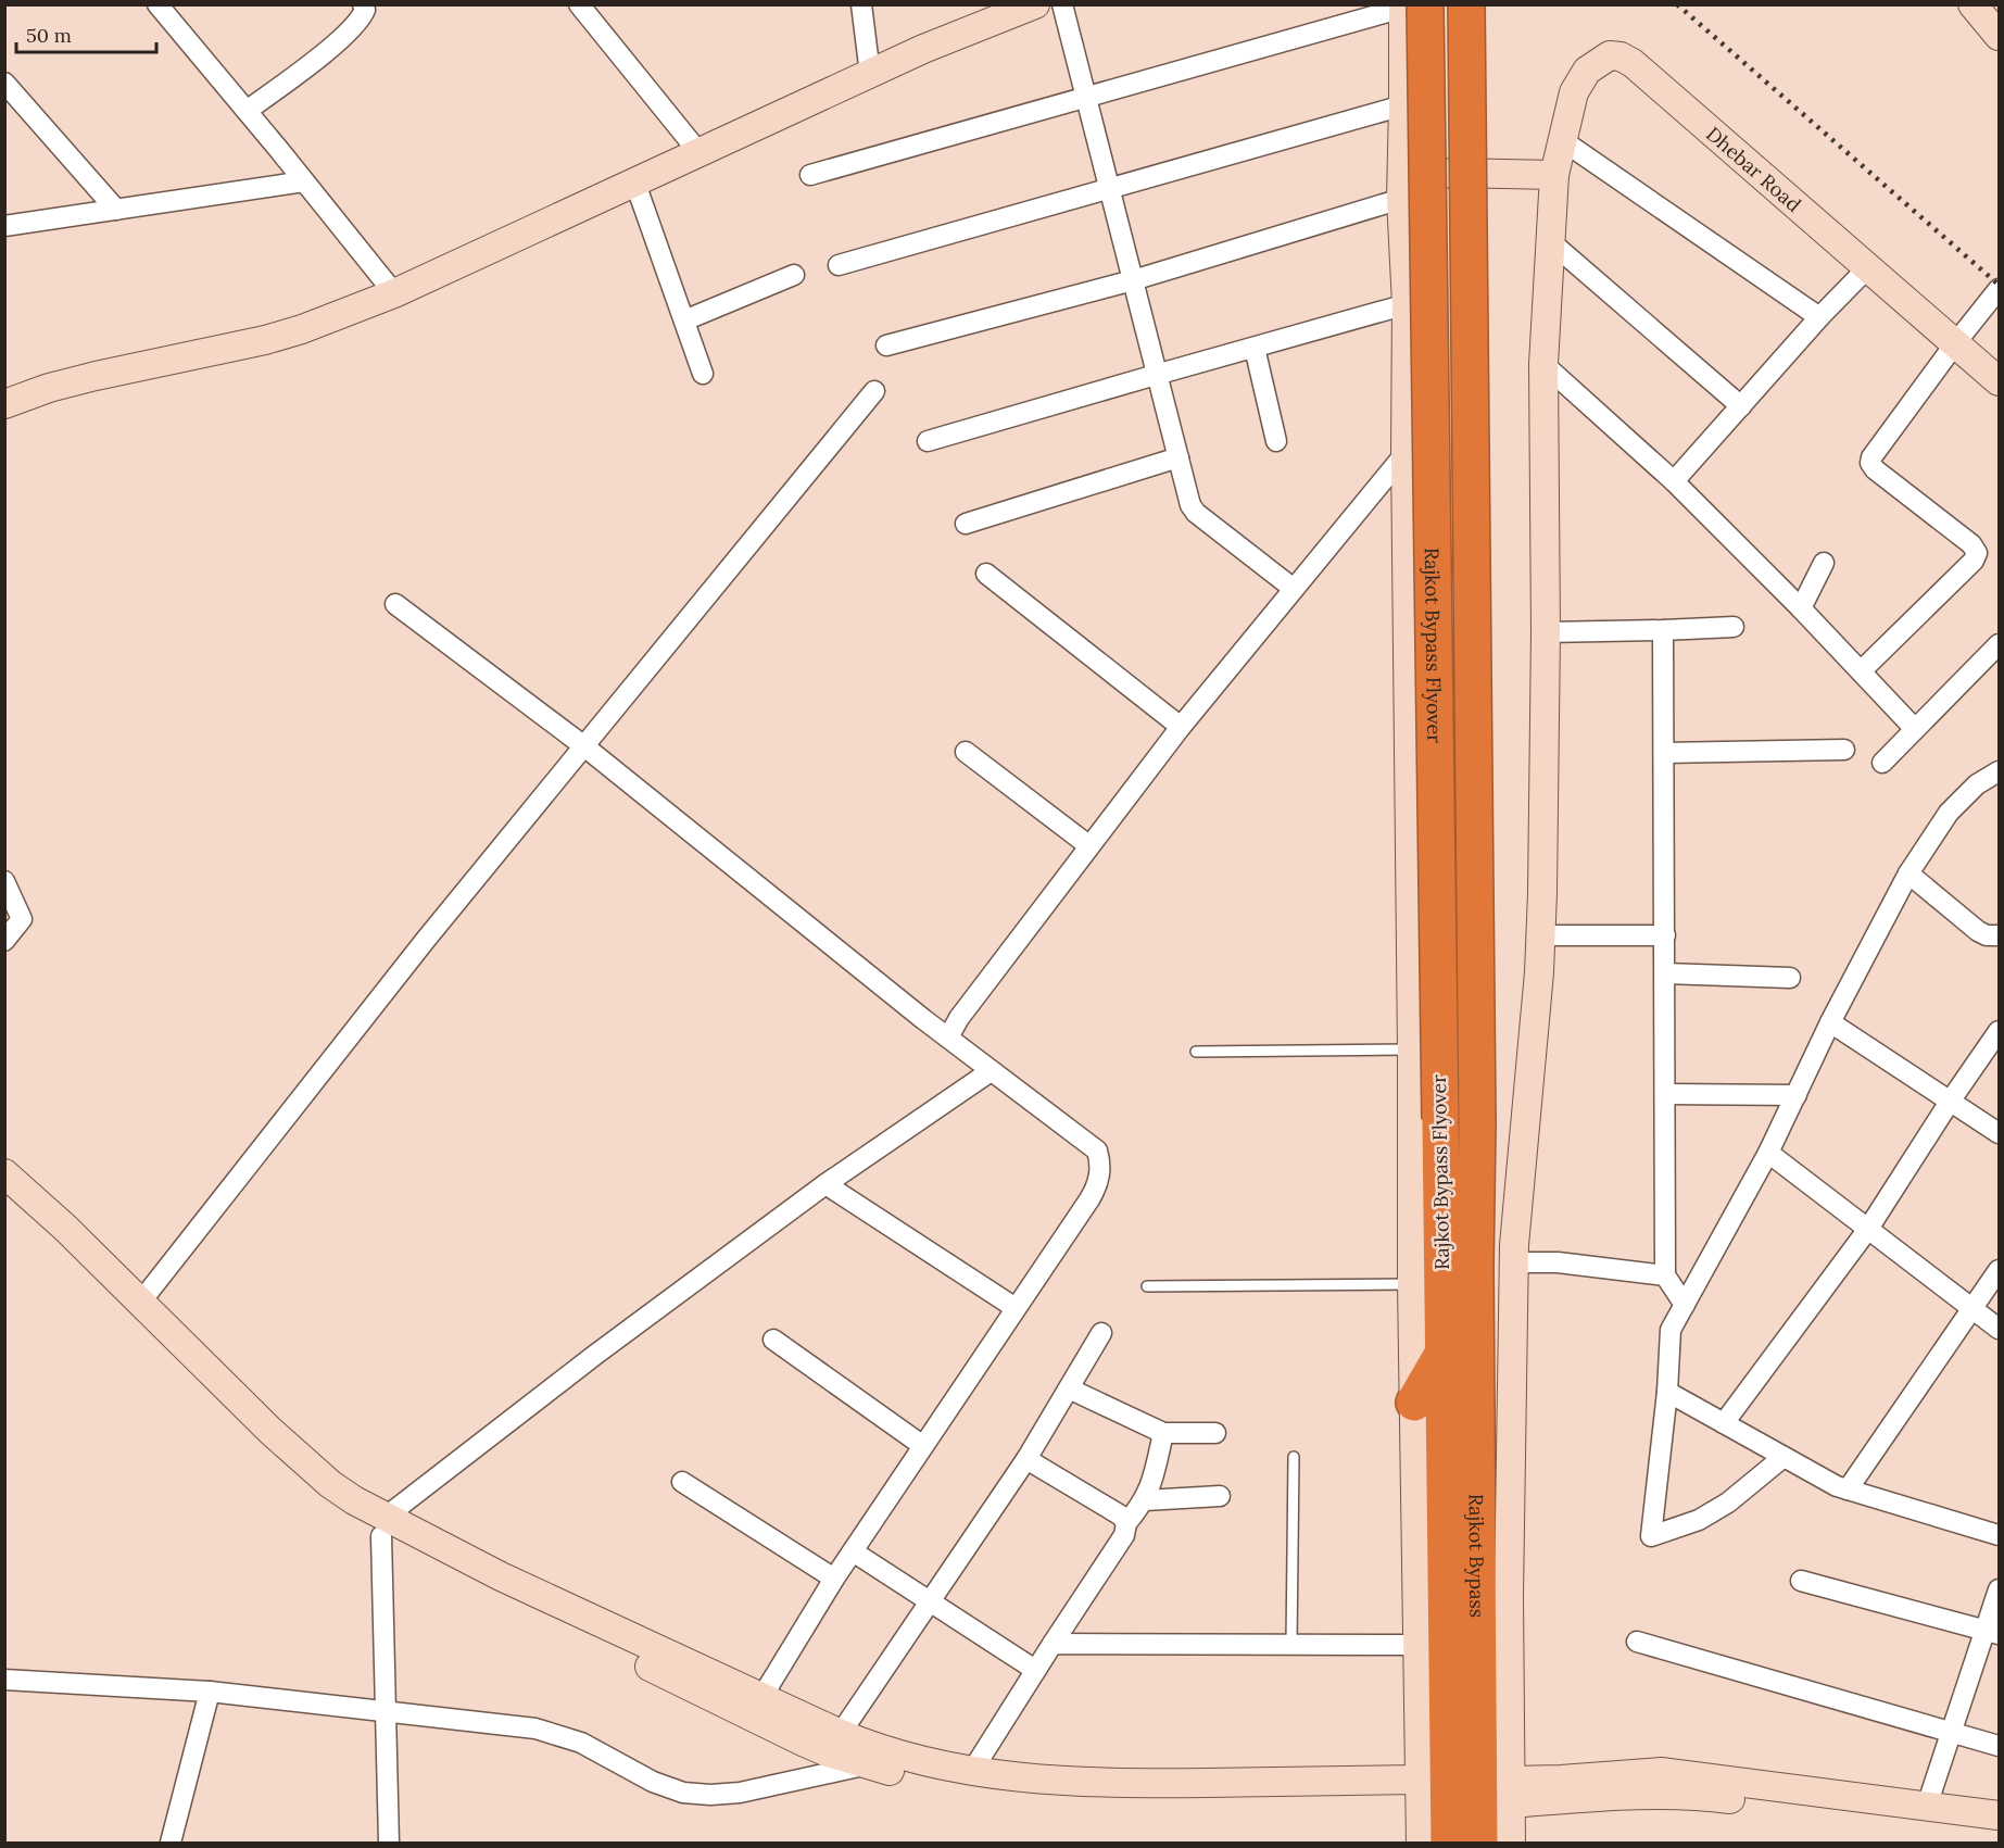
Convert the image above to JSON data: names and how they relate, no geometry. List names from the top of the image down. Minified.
{"streets":{"highway":["Rajkot Bypass Flyover","Rajkot Bypass"],"street":["Dhebar Road"]},"crossings":[["Rajkot Bypass Flyover","Rajkot Bypass"]],"scale_bar":"50 m"}
